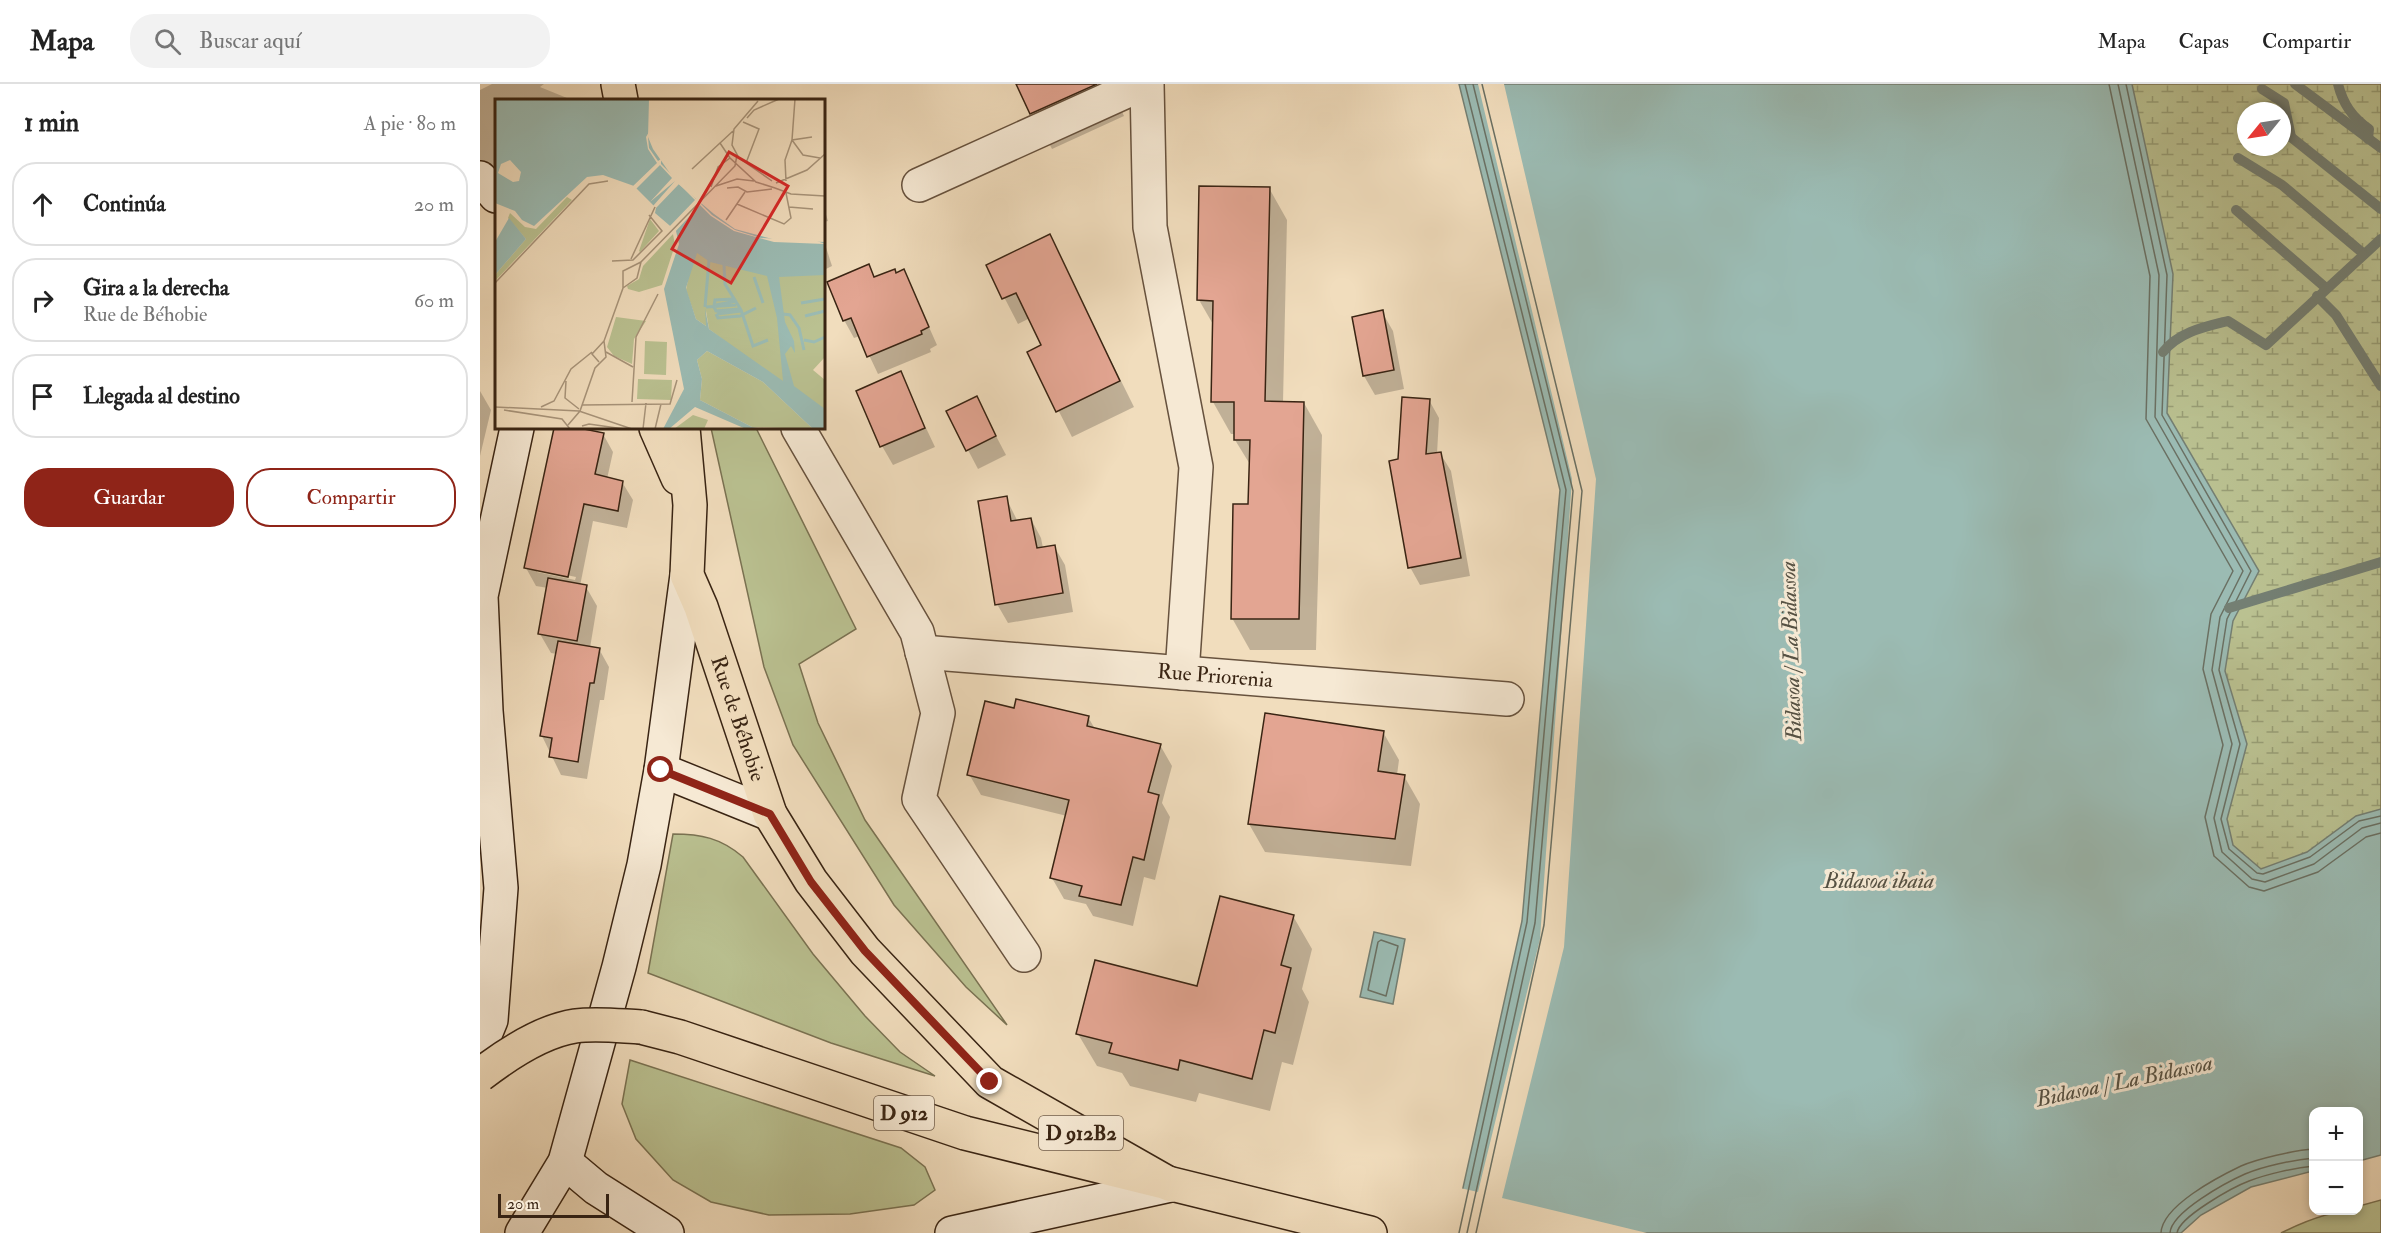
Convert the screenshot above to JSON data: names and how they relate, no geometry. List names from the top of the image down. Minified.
{"streets":{"main road":["Rue de Béhobie","D 912","D 912B2"],"street":["Rue Priorenia"]},"water":["Bidasoa / La Bidassoa","Bidasoa ibaia"],"scale_bar":"20 m","north":"bottom left","page":{"header":"Mapa","search":"Buscar aquí","nav":["Mapa","Capas","Compartir"],"heading":["1 min","A pie · 80 m"],"list":[["Continúa","20 m"],["Gira a la derecha","Rue de Béhobie","60 m"],"Llegada al destino"],"buttons":["Guardar","Compartir"],"map_buttons":["+","−"],"scale":"20 m"}}
